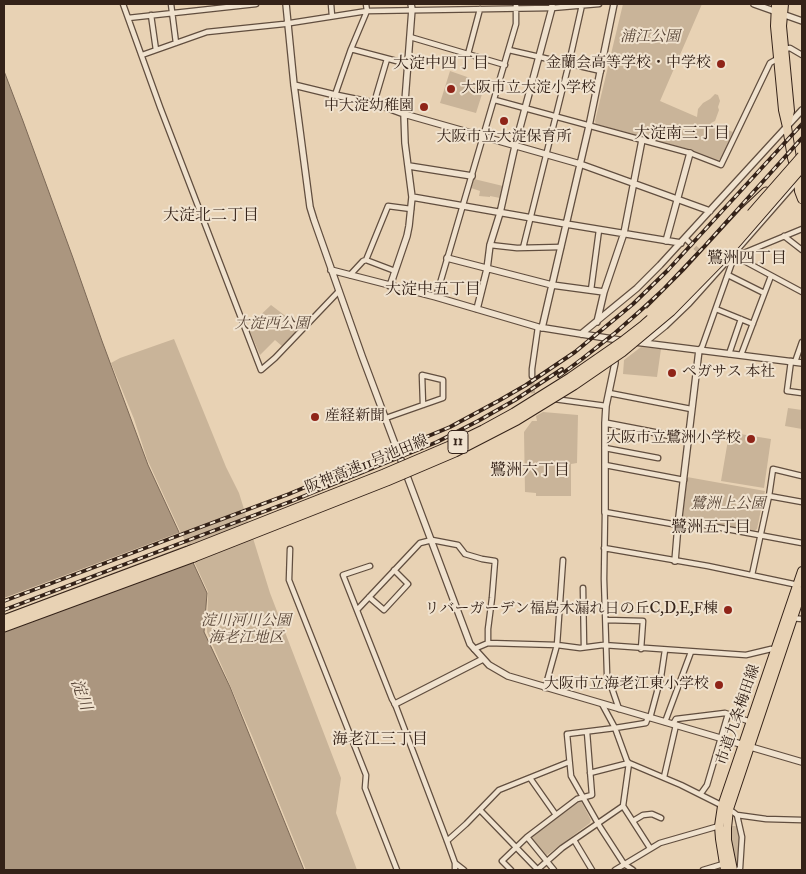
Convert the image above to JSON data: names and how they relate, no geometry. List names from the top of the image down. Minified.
{"streets":{"highway":["11","阪神高速11号池田線"],"main road":["市道九条梅田線"]},"crossings":[["11","阪神高速11号池田線"]],"districts":["大淀中四丁目","大淀南三丁目","大淀北二丁目","鷺洲四丁目","大淀中五丁目","鷺洲六丁目","鷺洲五丁目","海老江三丁目"],"water":["淀川"],"parks":["浦江公園","大淀西公園","鷺洲上公園","淀川河川公園 海老江地区"],"places":["金蘭会高等学校・中学校","大阪市立大淀小学校","中大淀幼稚園","大阪市立大淀保育所","ペガサス 本社","産経新聞","大阪市立鷺洲小学校","リバーガーデン福島木漏れ日の丘C,D,E,F棟","大阪市立海老江東小学校"]}
